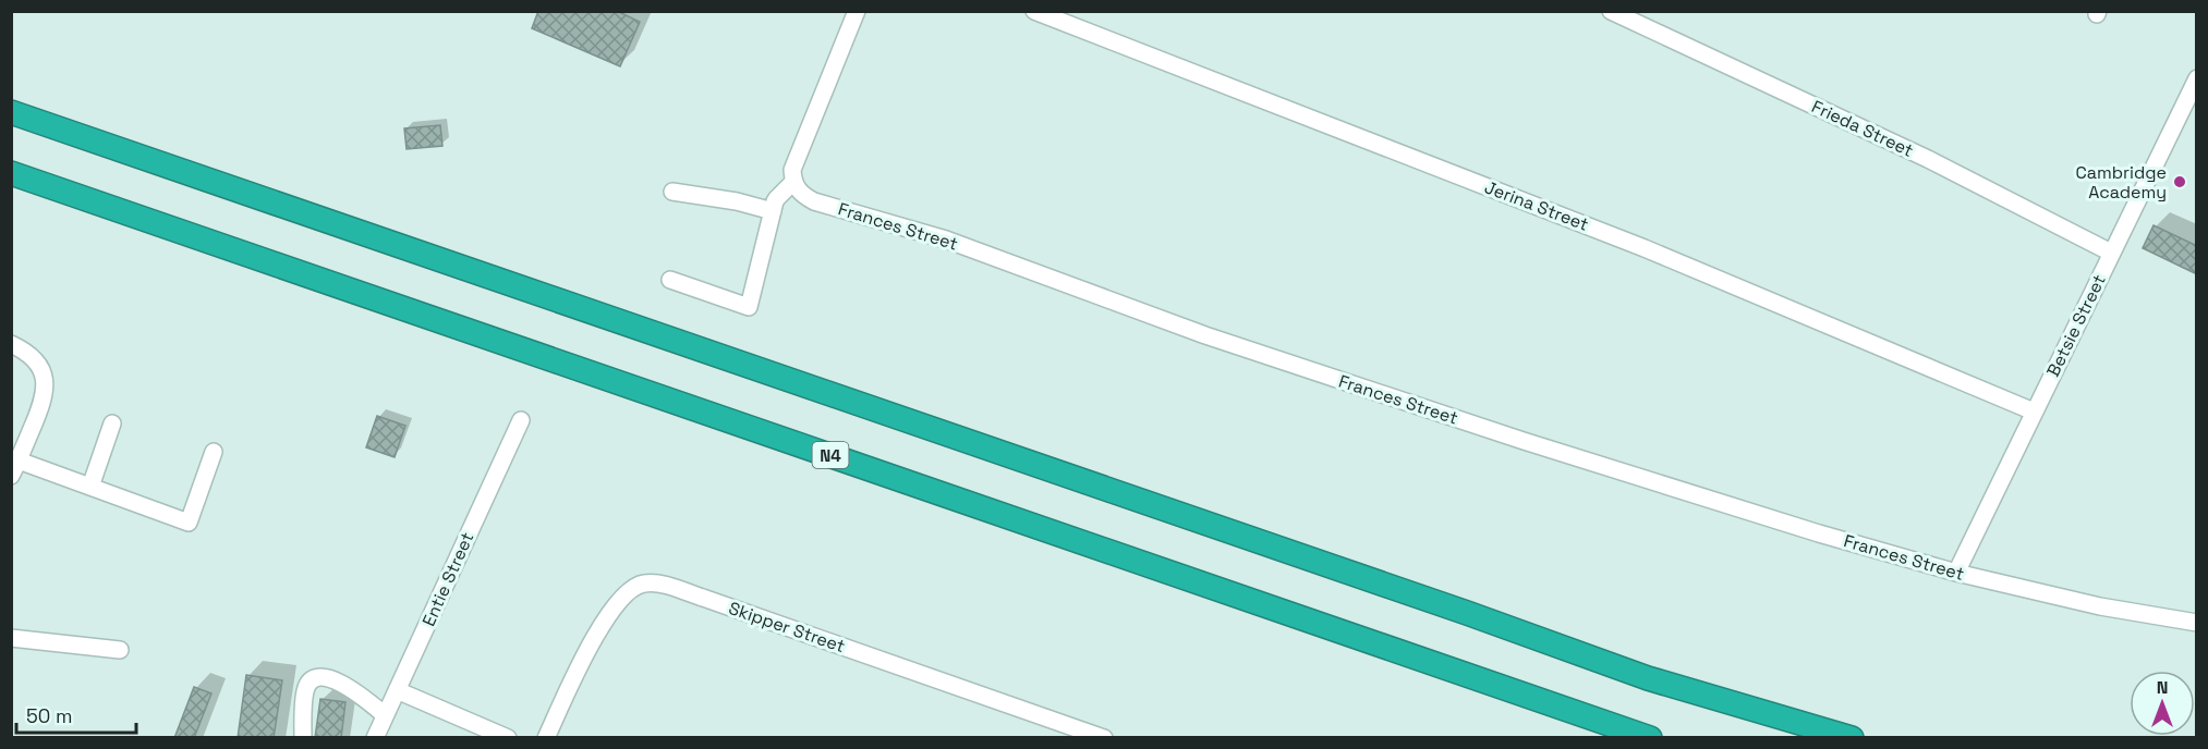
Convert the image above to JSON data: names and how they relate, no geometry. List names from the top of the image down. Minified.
{"streets":{"highway":["N4"],"street":["Frieda Street","Jerina Street","Frances Street","Betsie Street","Entie Street","Skipper Street"]},"crossings":[["Frieda Street","Betsie Street"],["Jerina Street","Betsie Street"],["Frances Street","Betsie Street"]],"places":["Cambridge Academy"],"scale_bar":"50 m","north":"top"}
